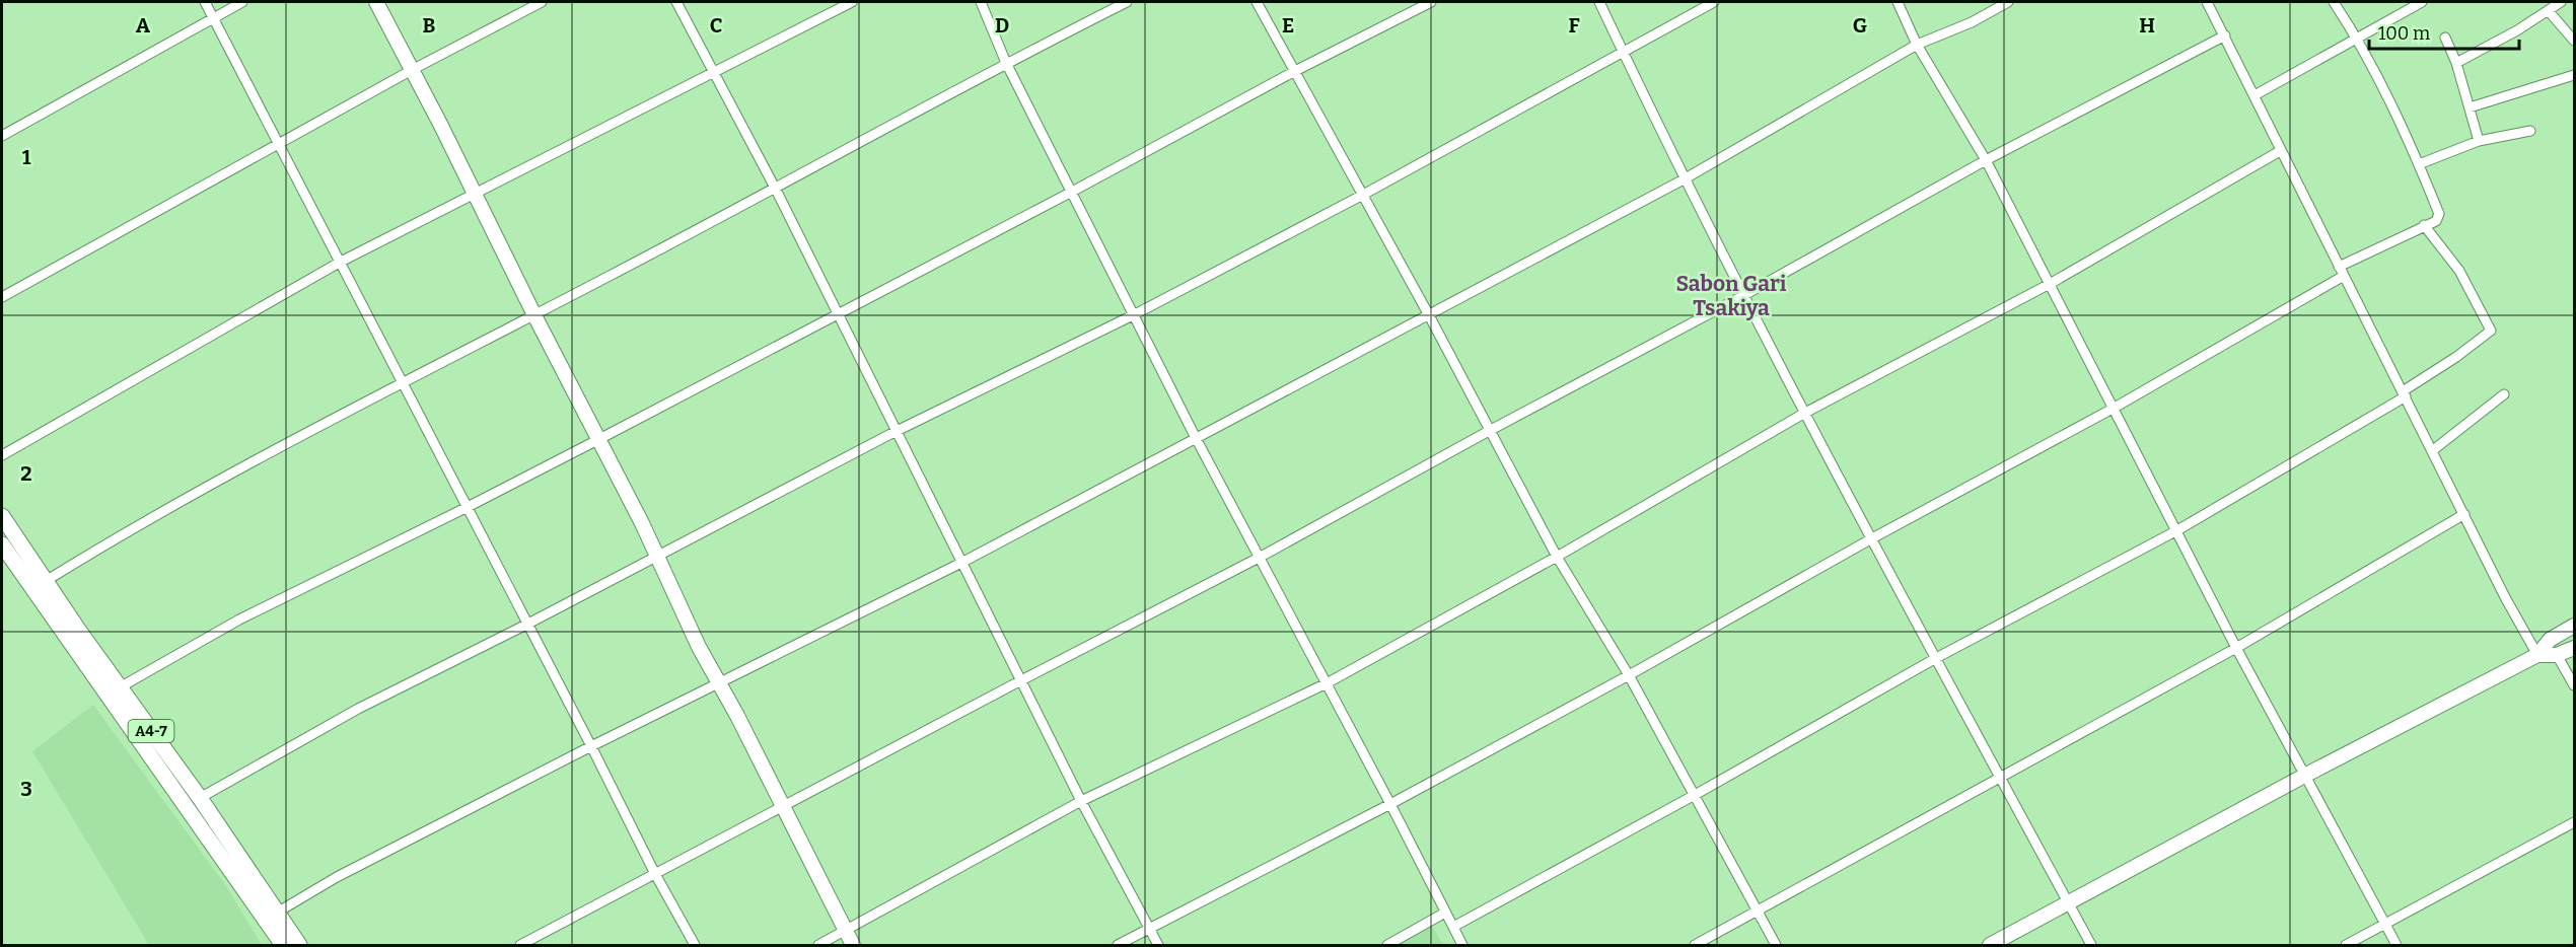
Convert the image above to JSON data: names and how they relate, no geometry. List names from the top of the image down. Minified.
{"streets":{"highway":["A4-7"]},"districts":["Sabon Gari Tsakiya"],"scale_bar":"100 m","grid":{"columns":["A","B","C","D","E","F","G","H"],"rows":["1","2","3"]}}
